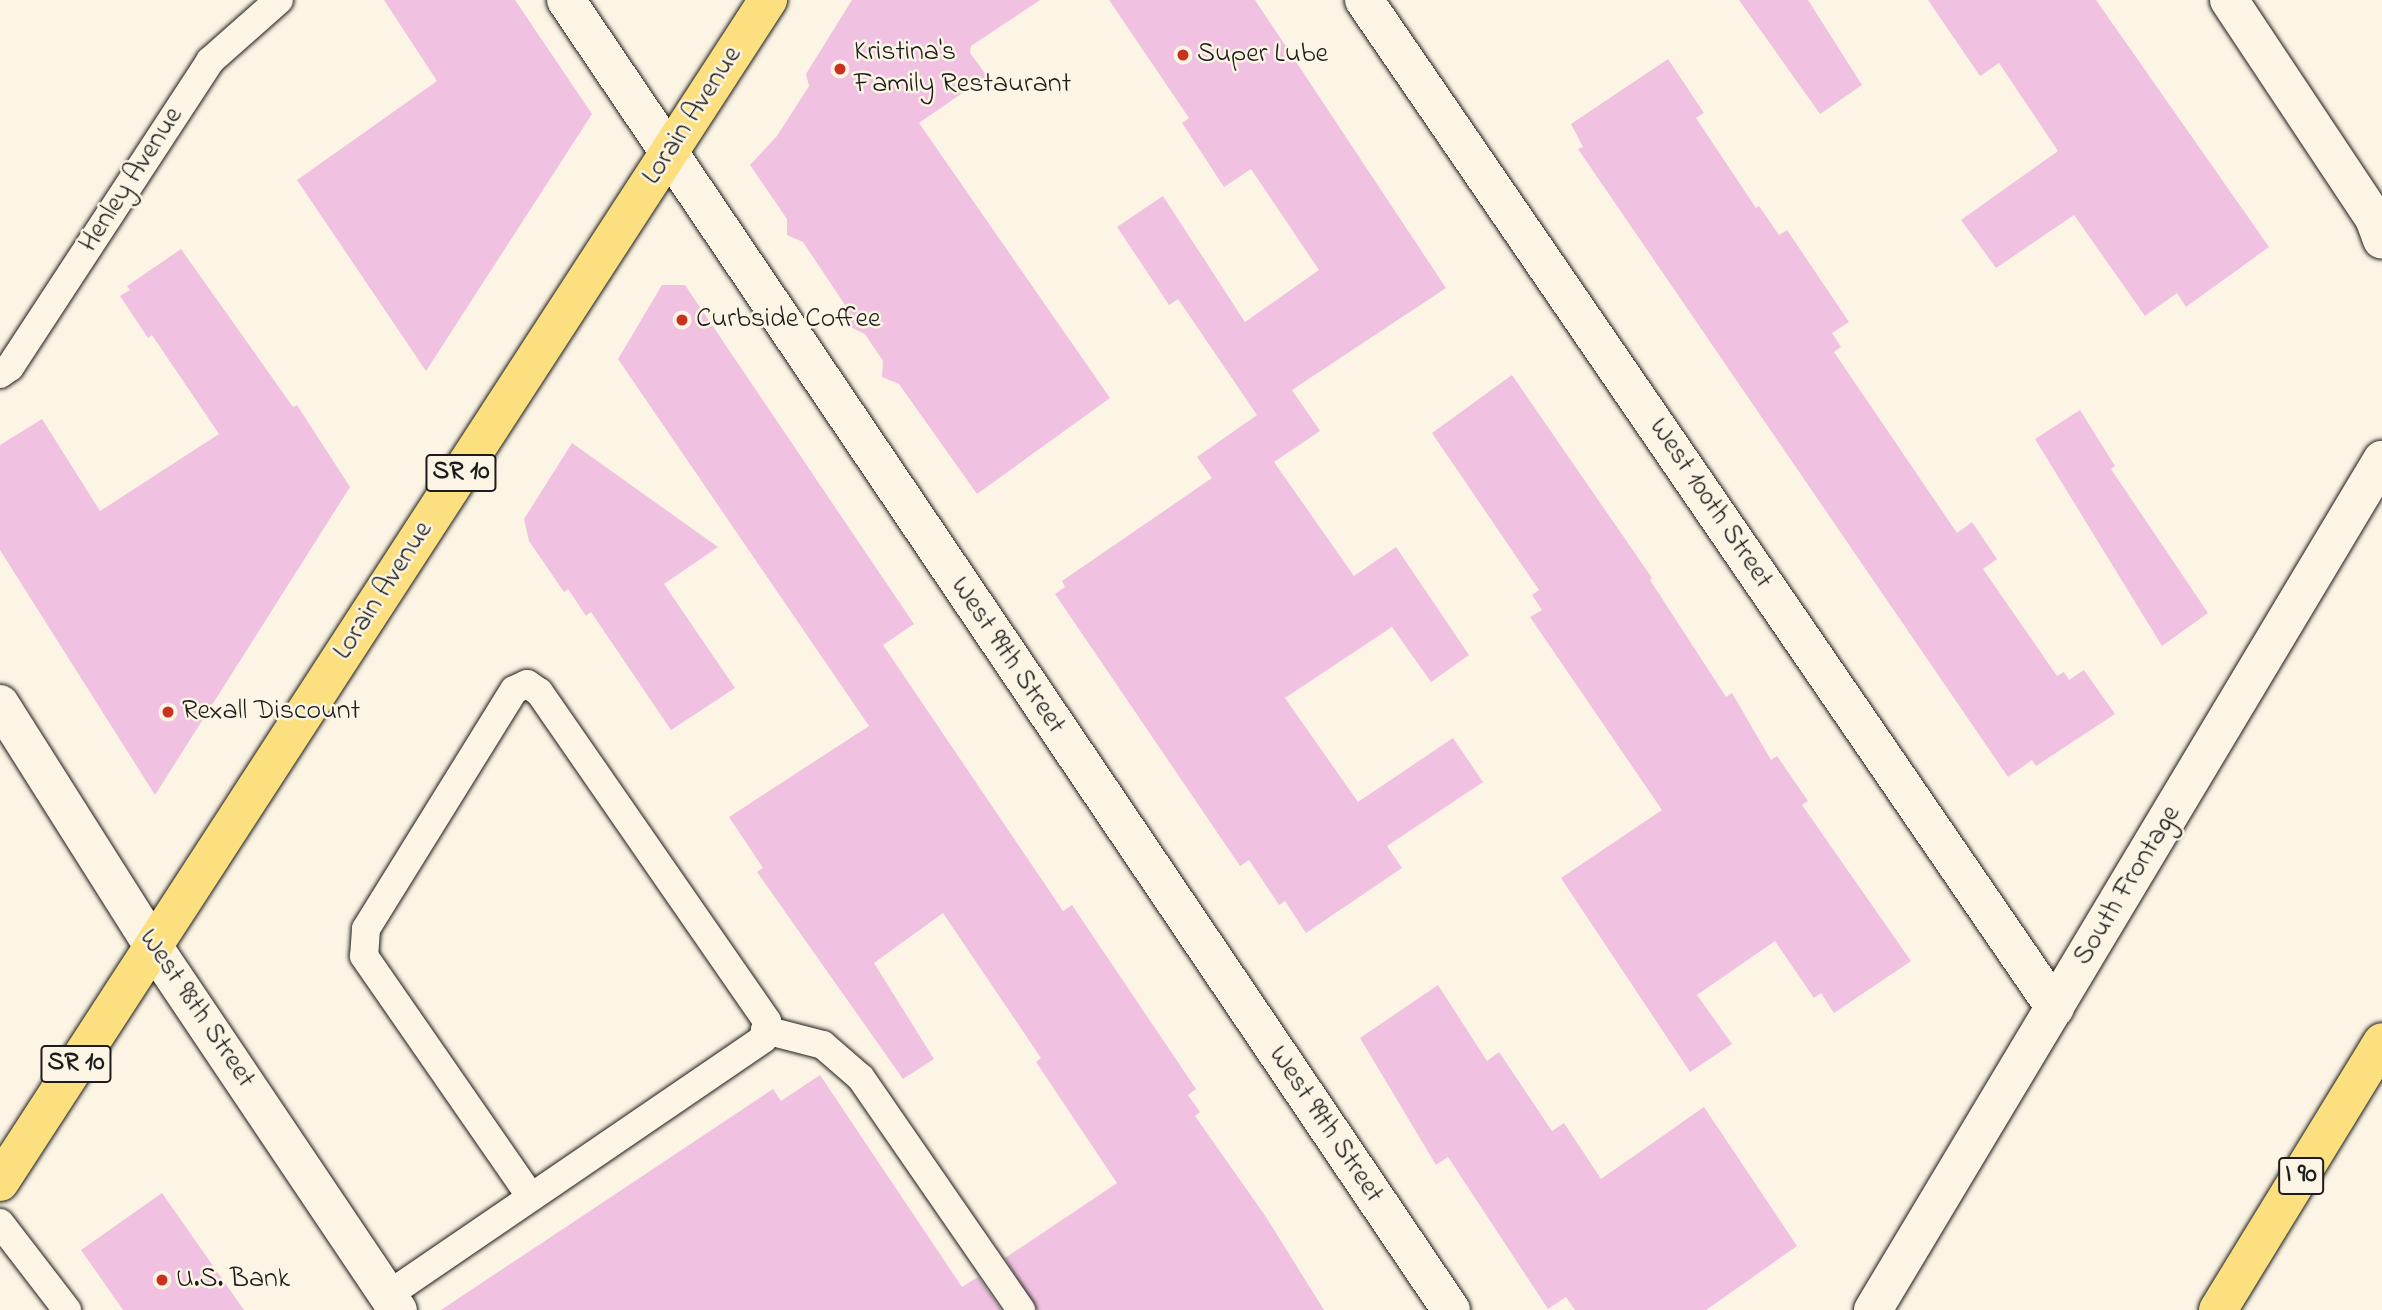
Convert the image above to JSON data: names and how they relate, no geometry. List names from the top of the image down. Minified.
{"streets":{"main road":["Lorain Avenue","SR 10","I 90"],"street":["West 100th Street","West 99th Street","South Frontage","West 98th Street"],"lane":["Henley Avenue"]},"crossings":[["Lorain Avenue","West 99th Street"],["Lorain Avenue","West 98th Street"],["West 100th Street","South Frontage"]],"places":["Super Lube","Kristina's Family Restaurant","Curbside Coffee","Rexall Discount","U.S. Bank"]}
